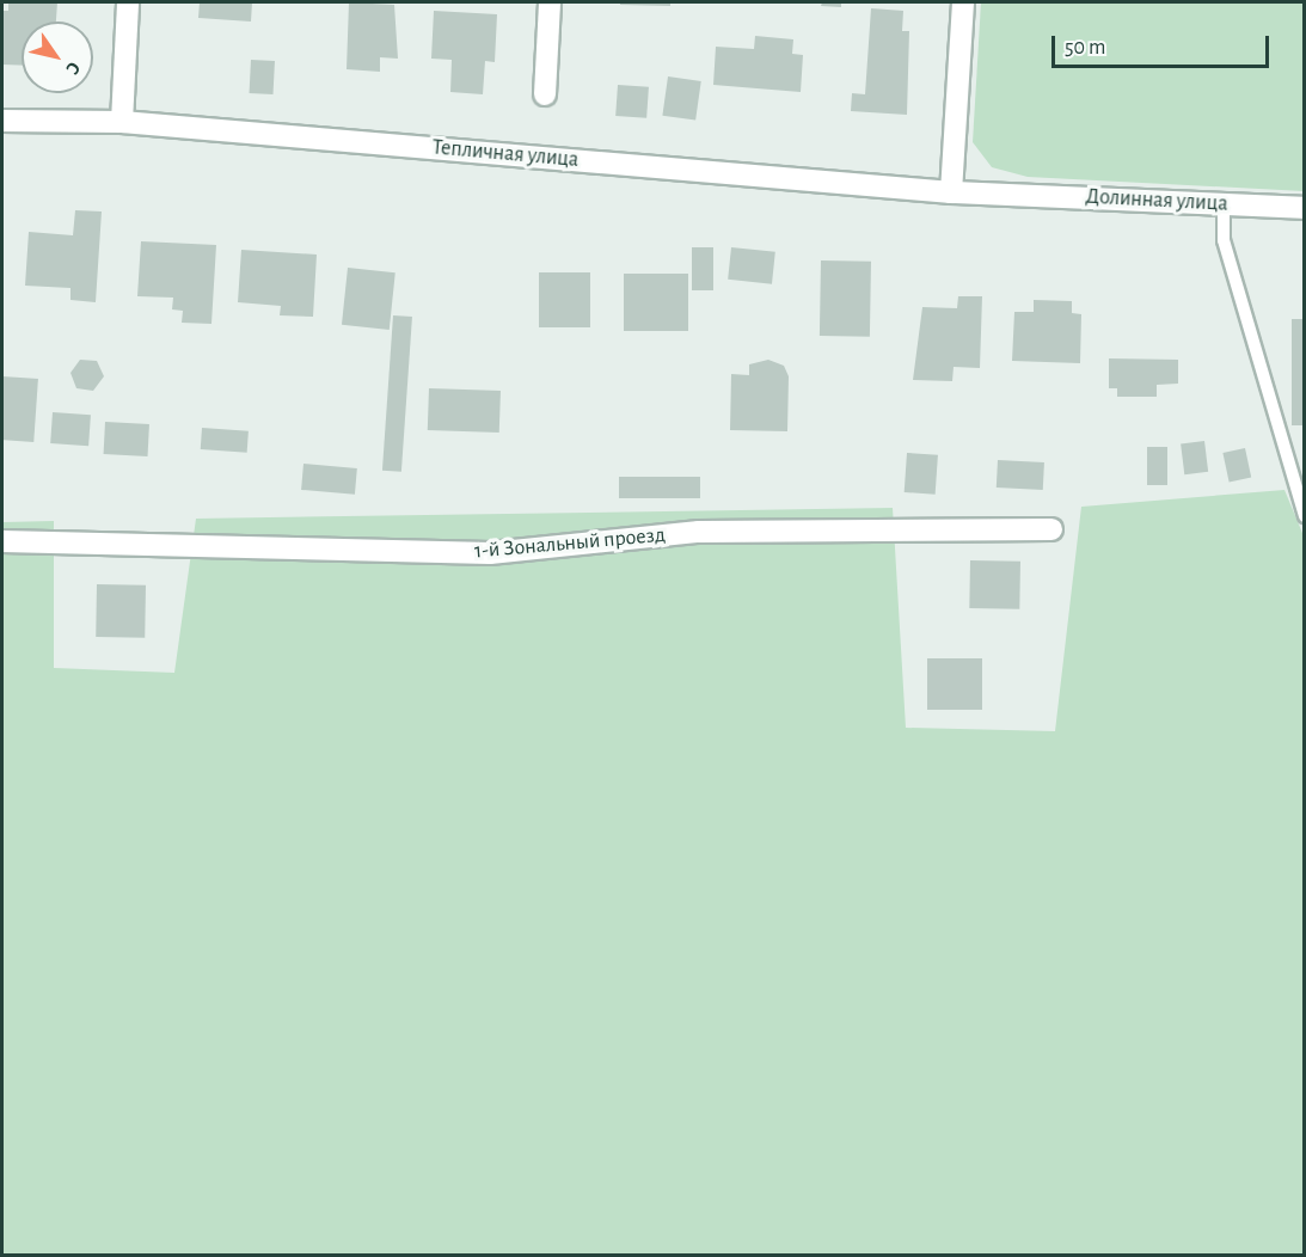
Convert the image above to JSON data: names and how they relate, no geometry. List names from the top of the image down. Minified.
{"streets":{"street":["Тепличная улица","Долинная улица","1-й Зональный проезд"]},"crossings":[["Тепличная улица","Долинная улица"]],"scale_bar":"50 m","north":"bottom right"}
